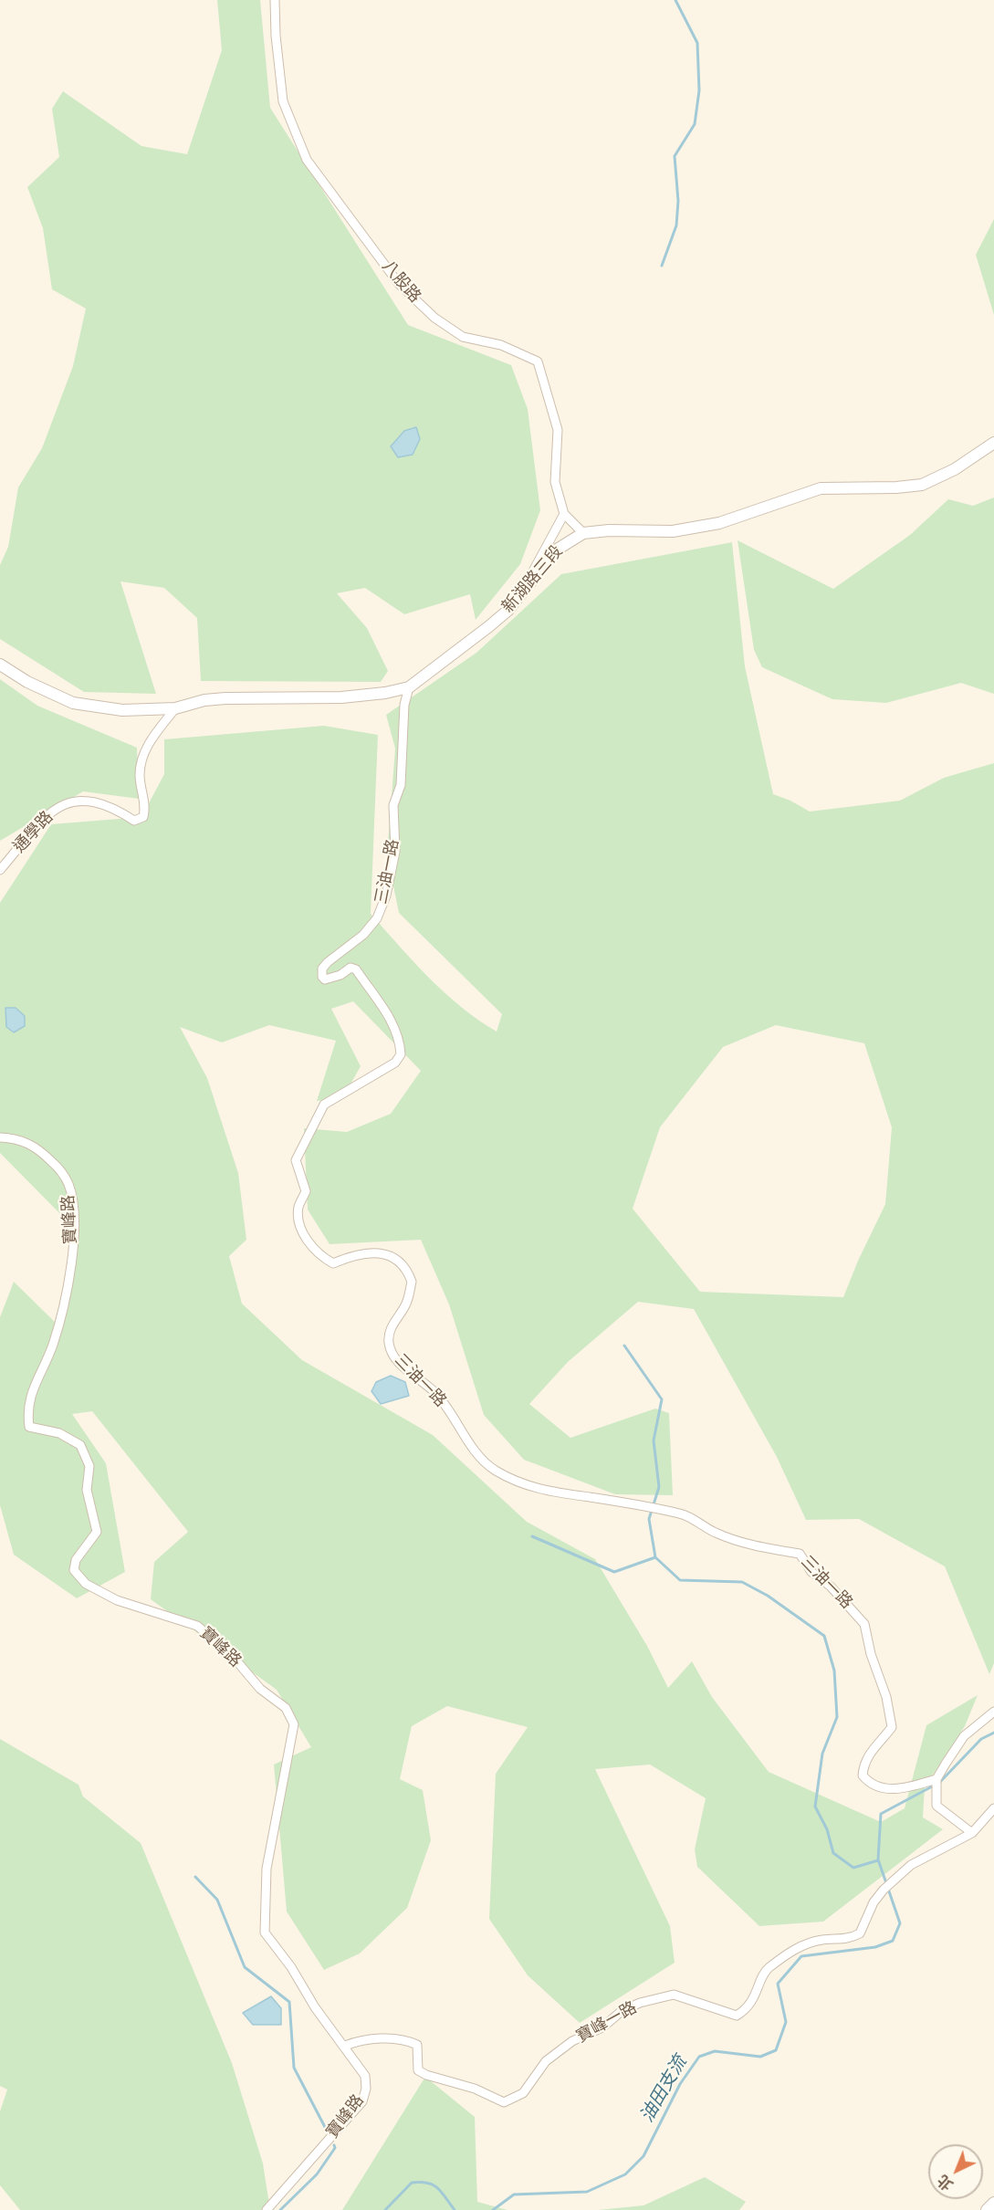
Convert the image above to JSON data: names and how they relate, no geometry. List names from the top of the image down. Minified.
{"streets":{"street":["八股路","新湖路三段","通學路","三油一路","寶峰路","寶峰一路"]},"crossings":[["八股路","新湖路三段"],["新湖路三段","通學路"],["新湖路三段","三油一路"],["寶峰路","寶峰一路"]],"water":["油田支流"],"north":"bottom left"}
